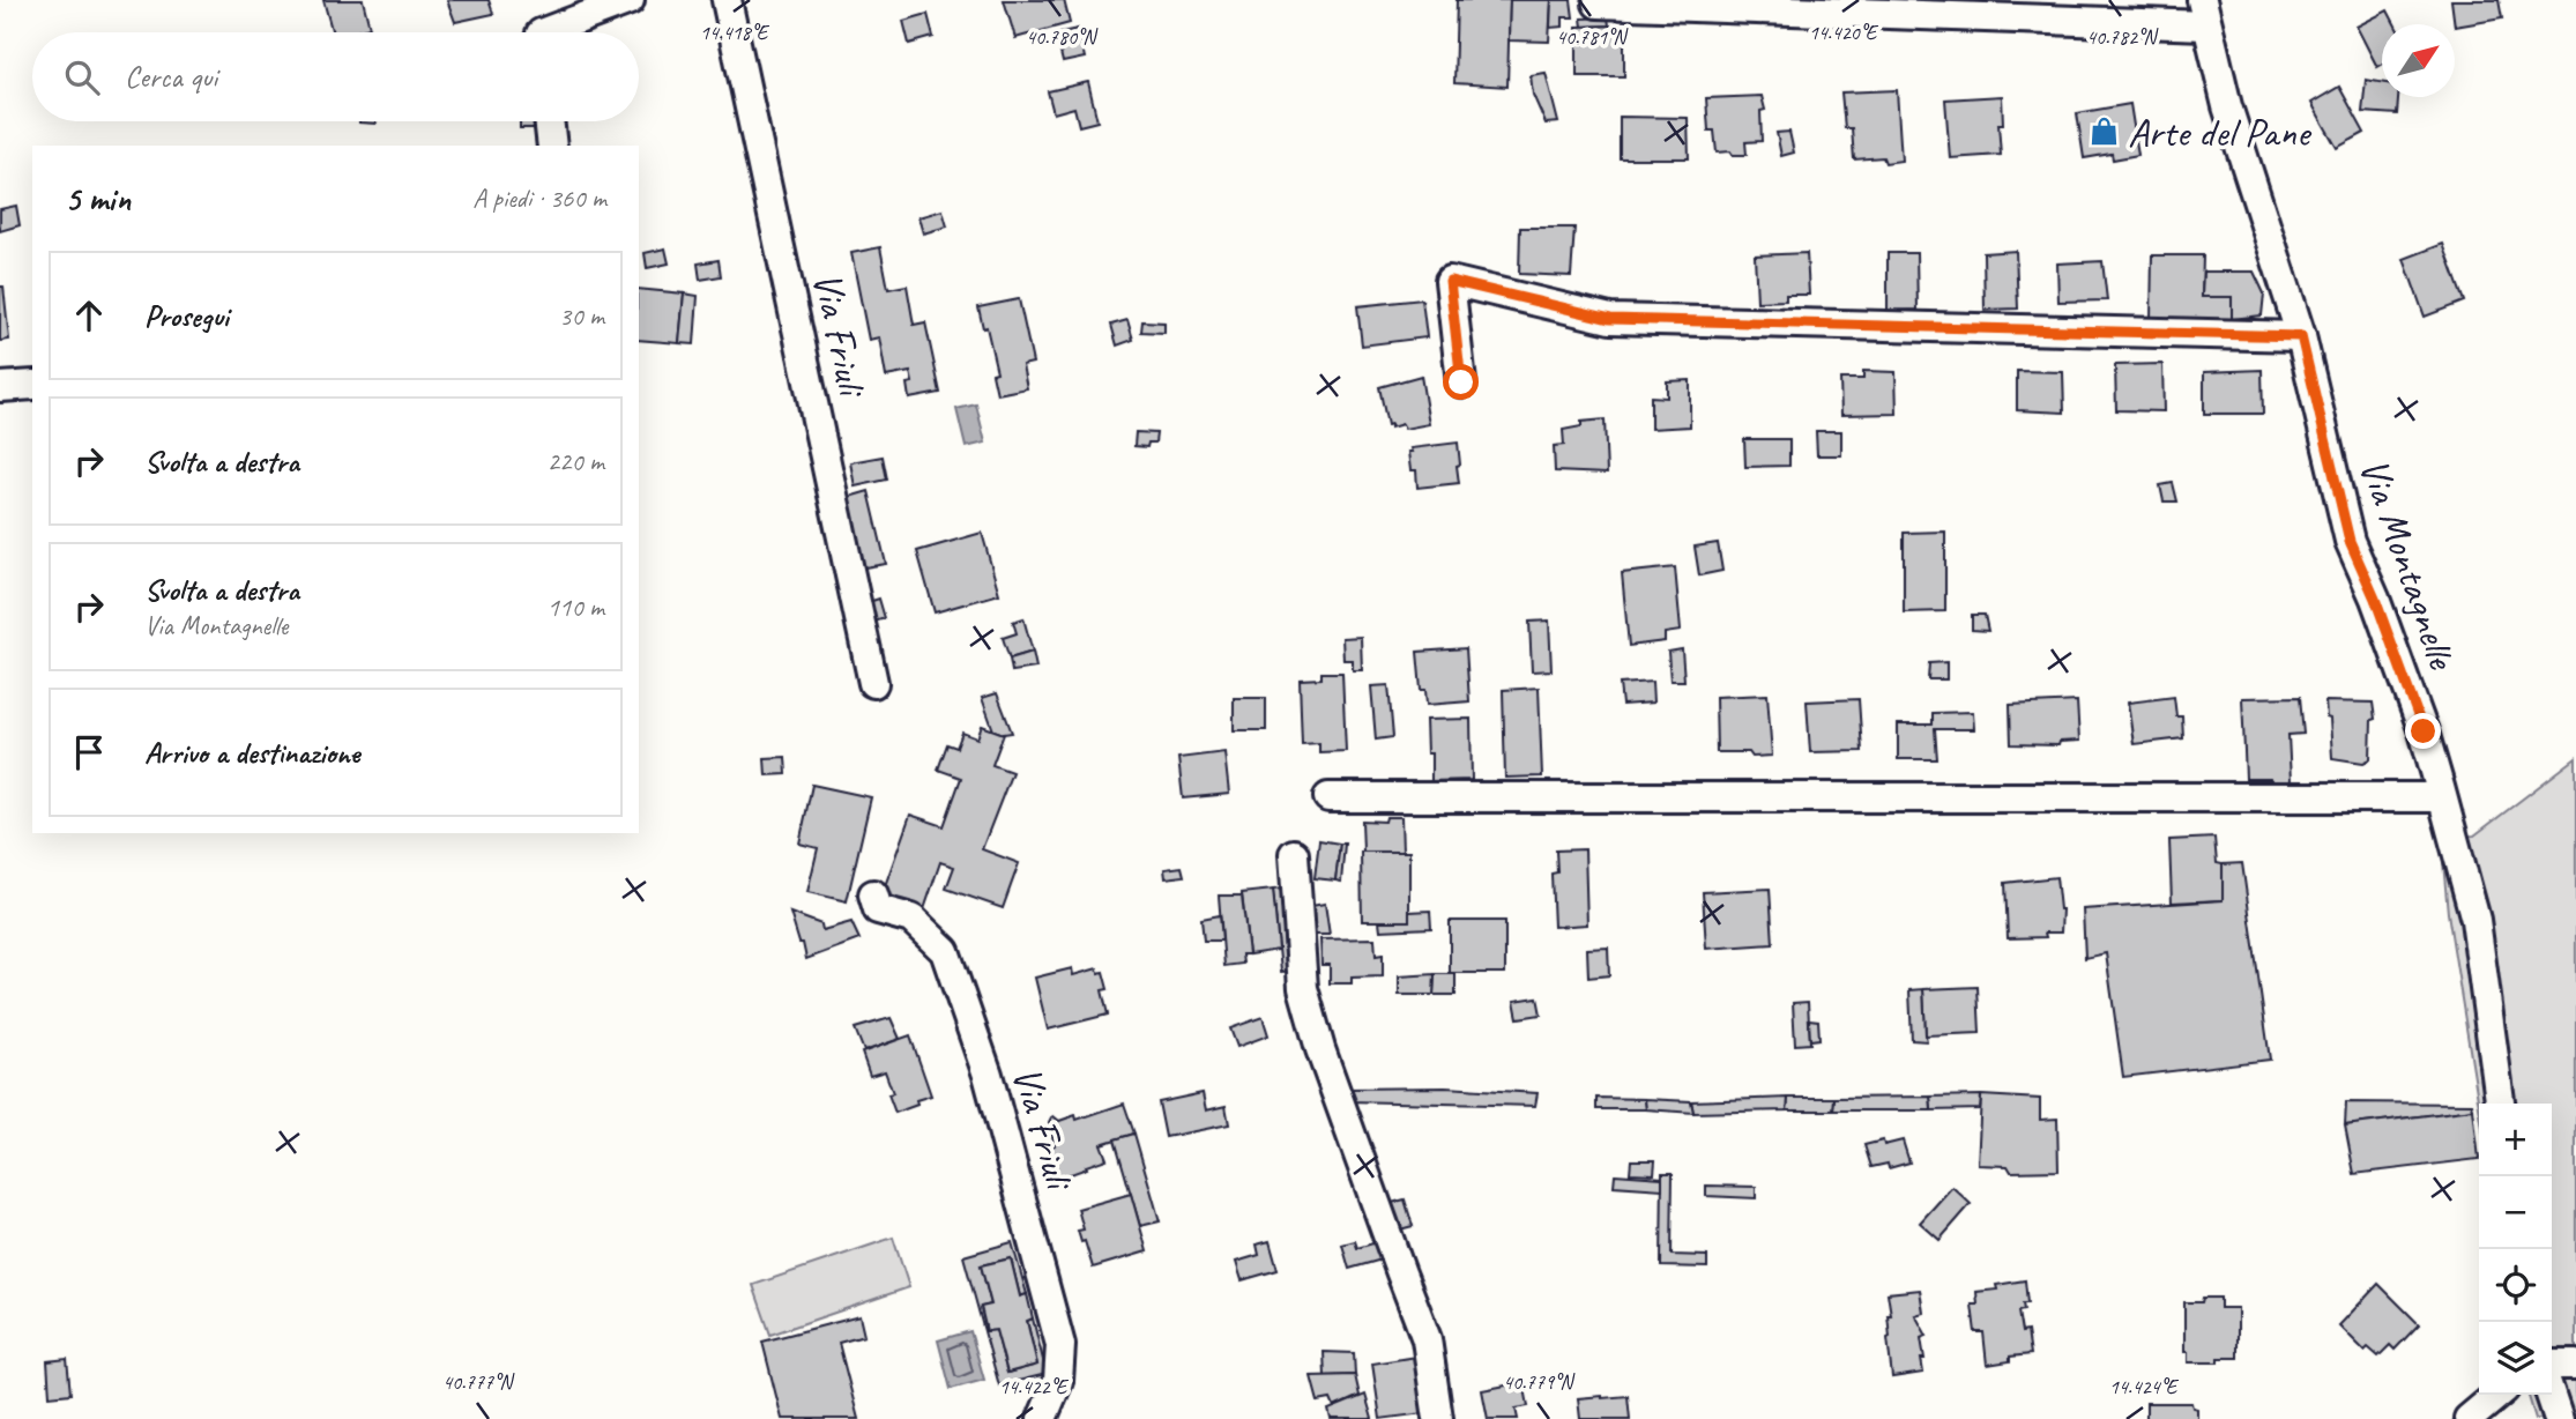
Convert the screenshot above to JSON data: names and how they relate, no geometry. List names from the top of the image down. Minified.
{"streets":{"street":["Via Friuli","Via Montagnelle"]},"places":{"shop":["Arte del Pane"]},"north":"top right","page":{"search":"Cerca qui","heading":["5 min","A piedi · 360 m"],"list":[["Prosegui","30 m"],["Svolta a destra","220 m"],["Svolta a destra","Via Montagnelle","110 m"],"Arrivo a destinazione"],"map_buttons":["+","−"]},"coordinates":["14.418°E","14.420°E","40.780°N","40.781°N","40.782°N","40.777°N","40.779°N","14.422°E","14.424°E"]}
